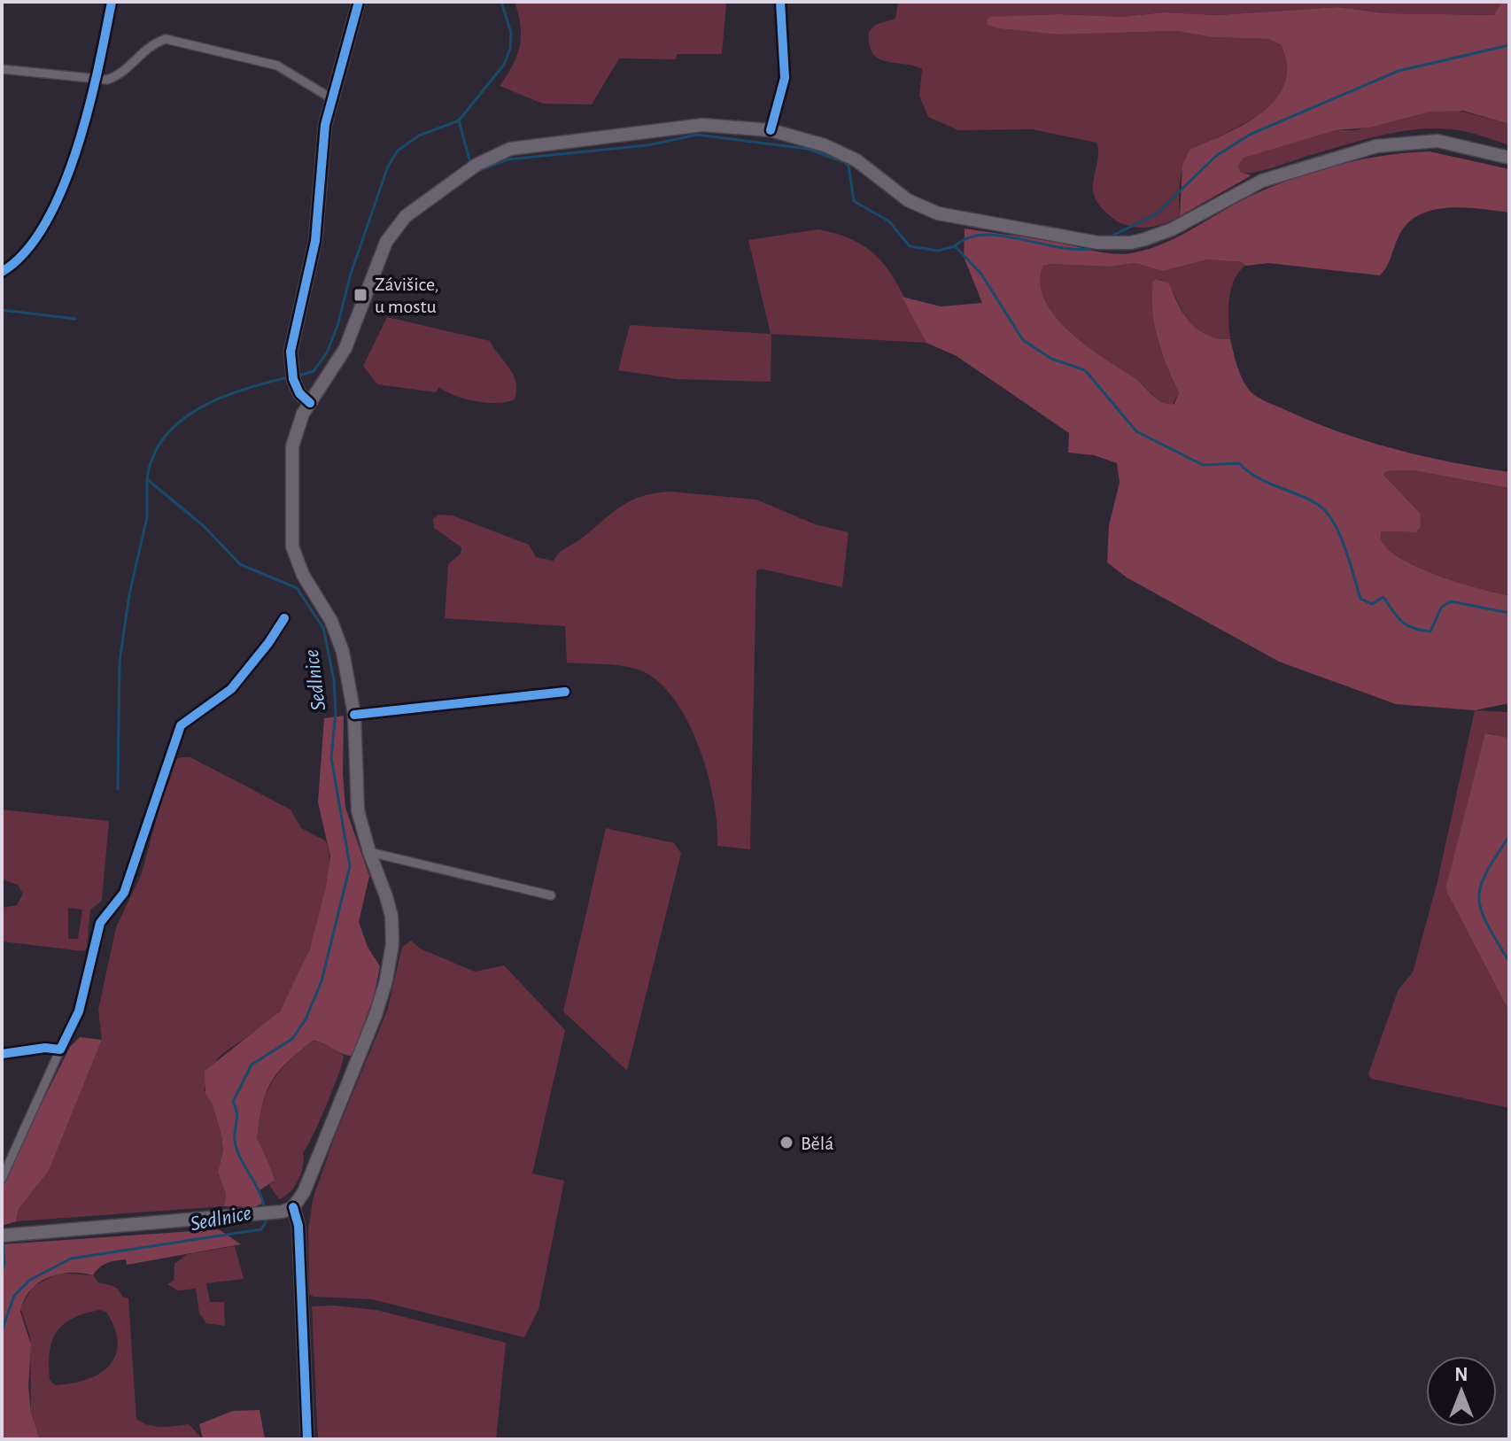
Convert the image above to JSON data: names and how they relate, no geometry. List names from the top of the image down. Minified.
{"water":["Sedlnice"],"places":{"transit":["Závišice, u mostu"],"other":["Bělá"]},"north":"top"}
